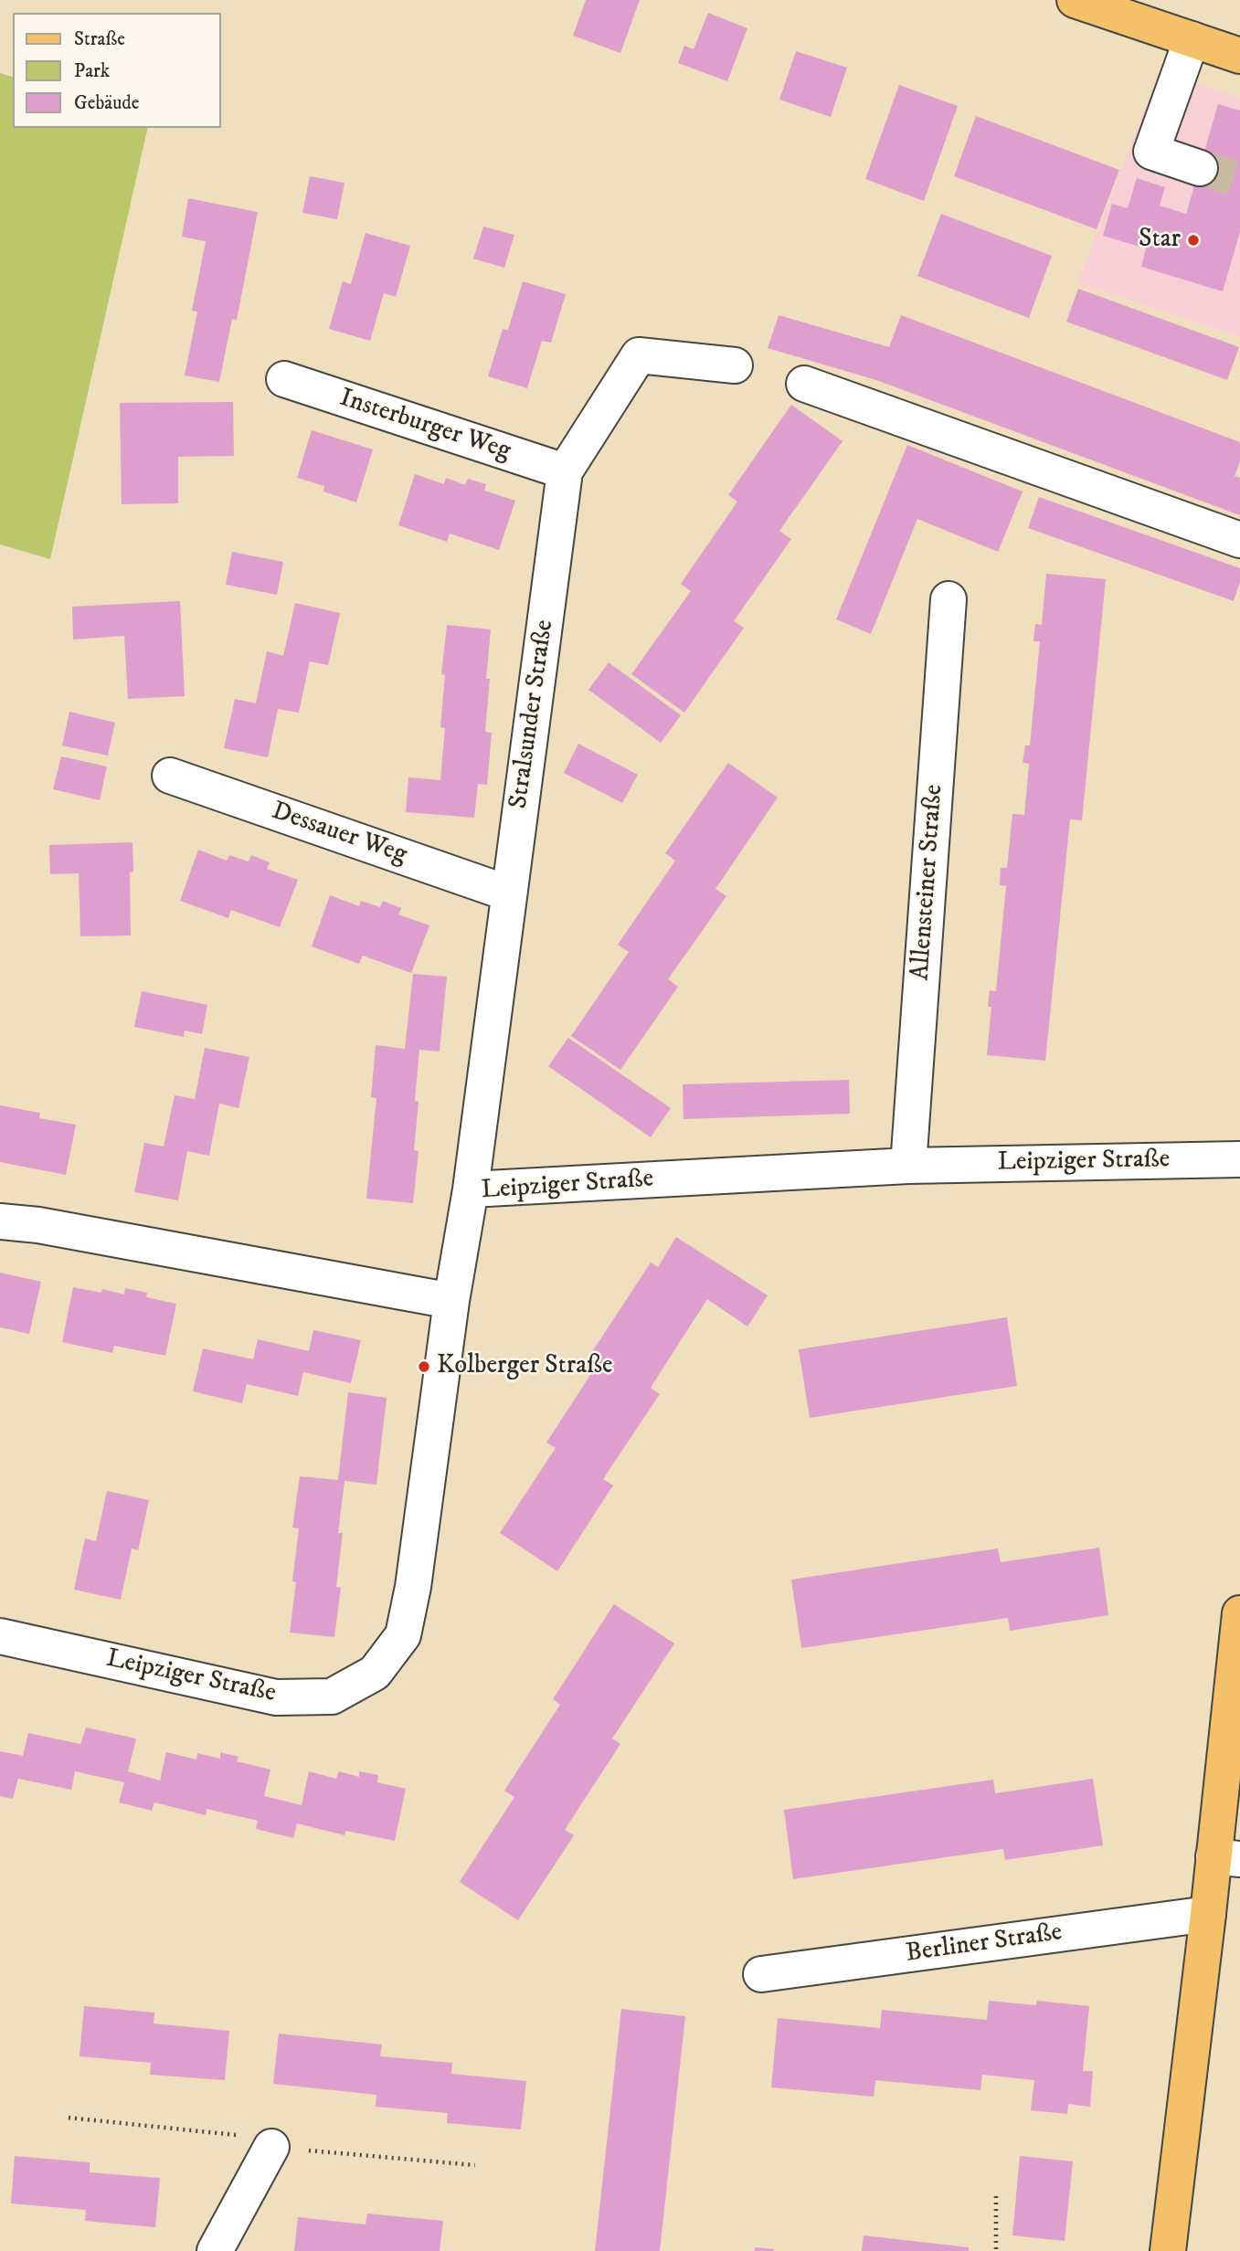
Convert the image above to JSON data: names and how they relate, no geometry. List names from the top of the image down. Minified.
{"streets":{"street":["Insterburger Weg","Stralsunder Straße","Dessauer Weg","Allensteiner Straße","Leipziger Straße","Berliner Straße"]},"crossings":[["Insterburger Weg","Stralsunder Straße"],["Stralsunder Straße","Dessauer Weg"],["Stralsunder Straße","Leipziger Straße"],["Allensteiner Straße","Leipziger Straße"]],"places":["Star","Kolberger Straße"],"legend":["Straße","Park","Gebäude"]}
